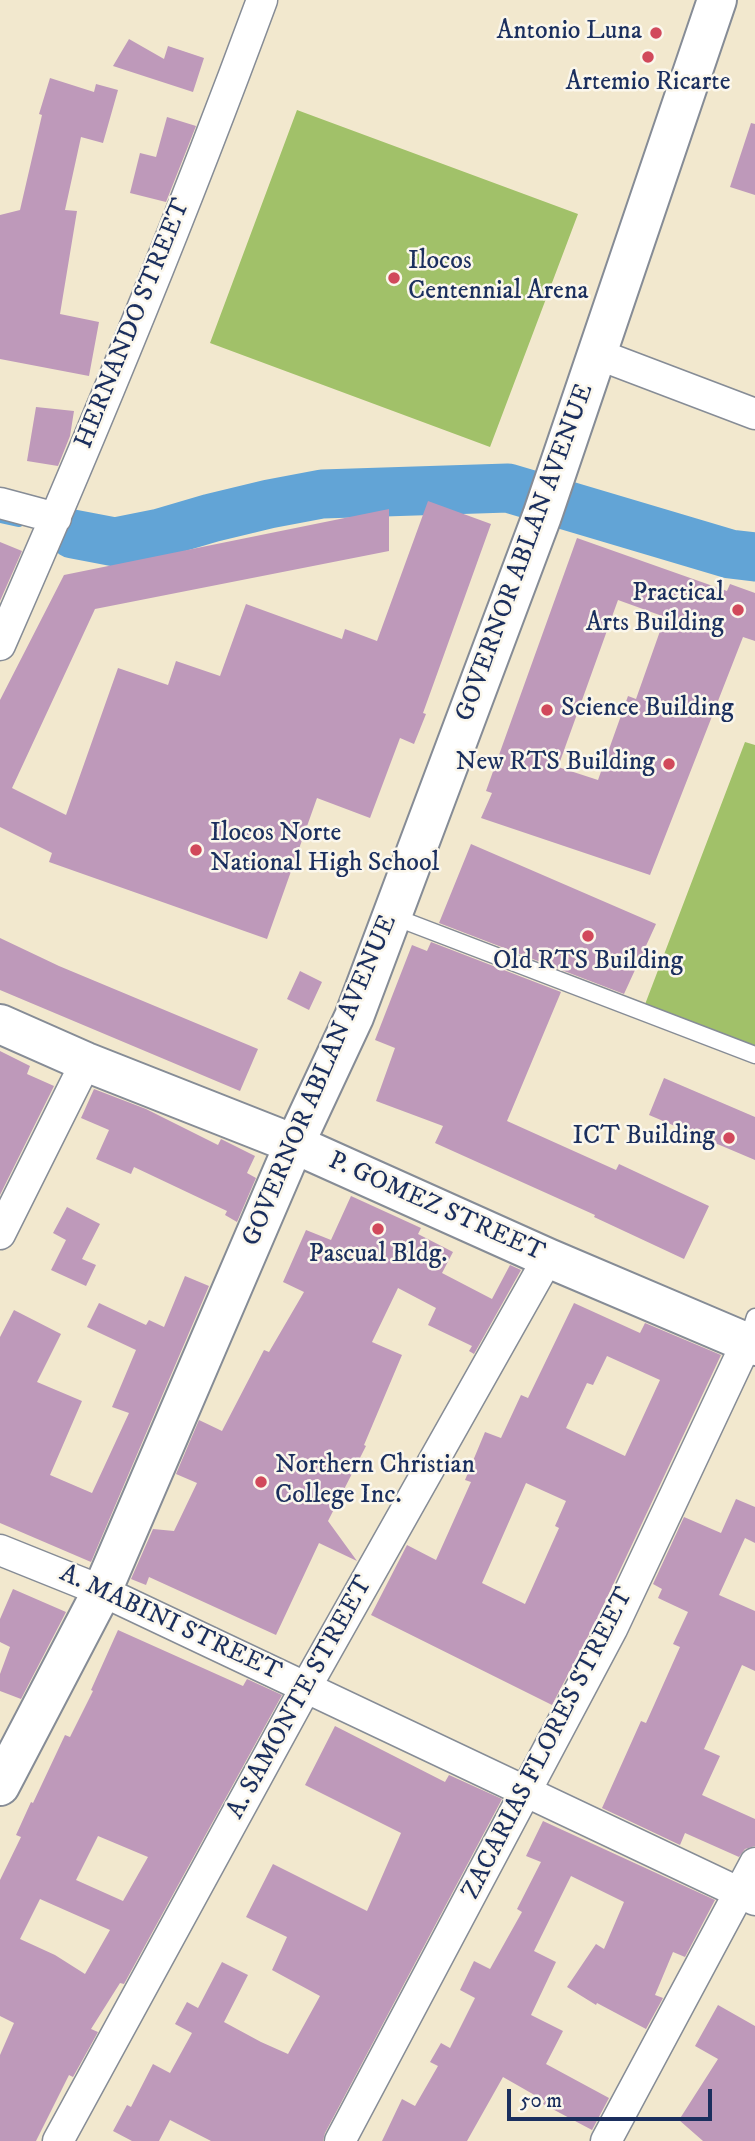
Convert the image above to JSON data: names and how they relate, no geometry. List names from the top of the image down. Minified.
{"streets":{"main road":["GOVERNOR ABLAN AVENUE","P. GOMEZ STREET"],"street":["HERNANDO STREET","A. MABINI STREET","A. SAMONTE STREET","ZACARIAS FLORES STREET"]},"crossings":[["GOVERNOR ABLAN AVENUE","P. GOMEZ STREET"],["GOVERNOR ABLAN AVENUE","A. MABINI STREET"],["P. GOMEZ STREET","A. SAMONTE STREET"],["P. GOMEZ STREET","ZACARIAS FLORES STREET"],["A. MABINI STREET","A. SAMONTE STREET"],["A. MABINI STREET","ZACARIAS FLORES STREET"]],"places":["Antonio Luna","Artemio Ricarte","Ilocos Centennial Arena","Practical Arts Building","Science Building","New RTS Building","Ilocos Norte National High School","Old RTS Building","ICT Building","Pascual Bldg.","Northern Christian College Inc."],"scale_bar":"50 m"}
